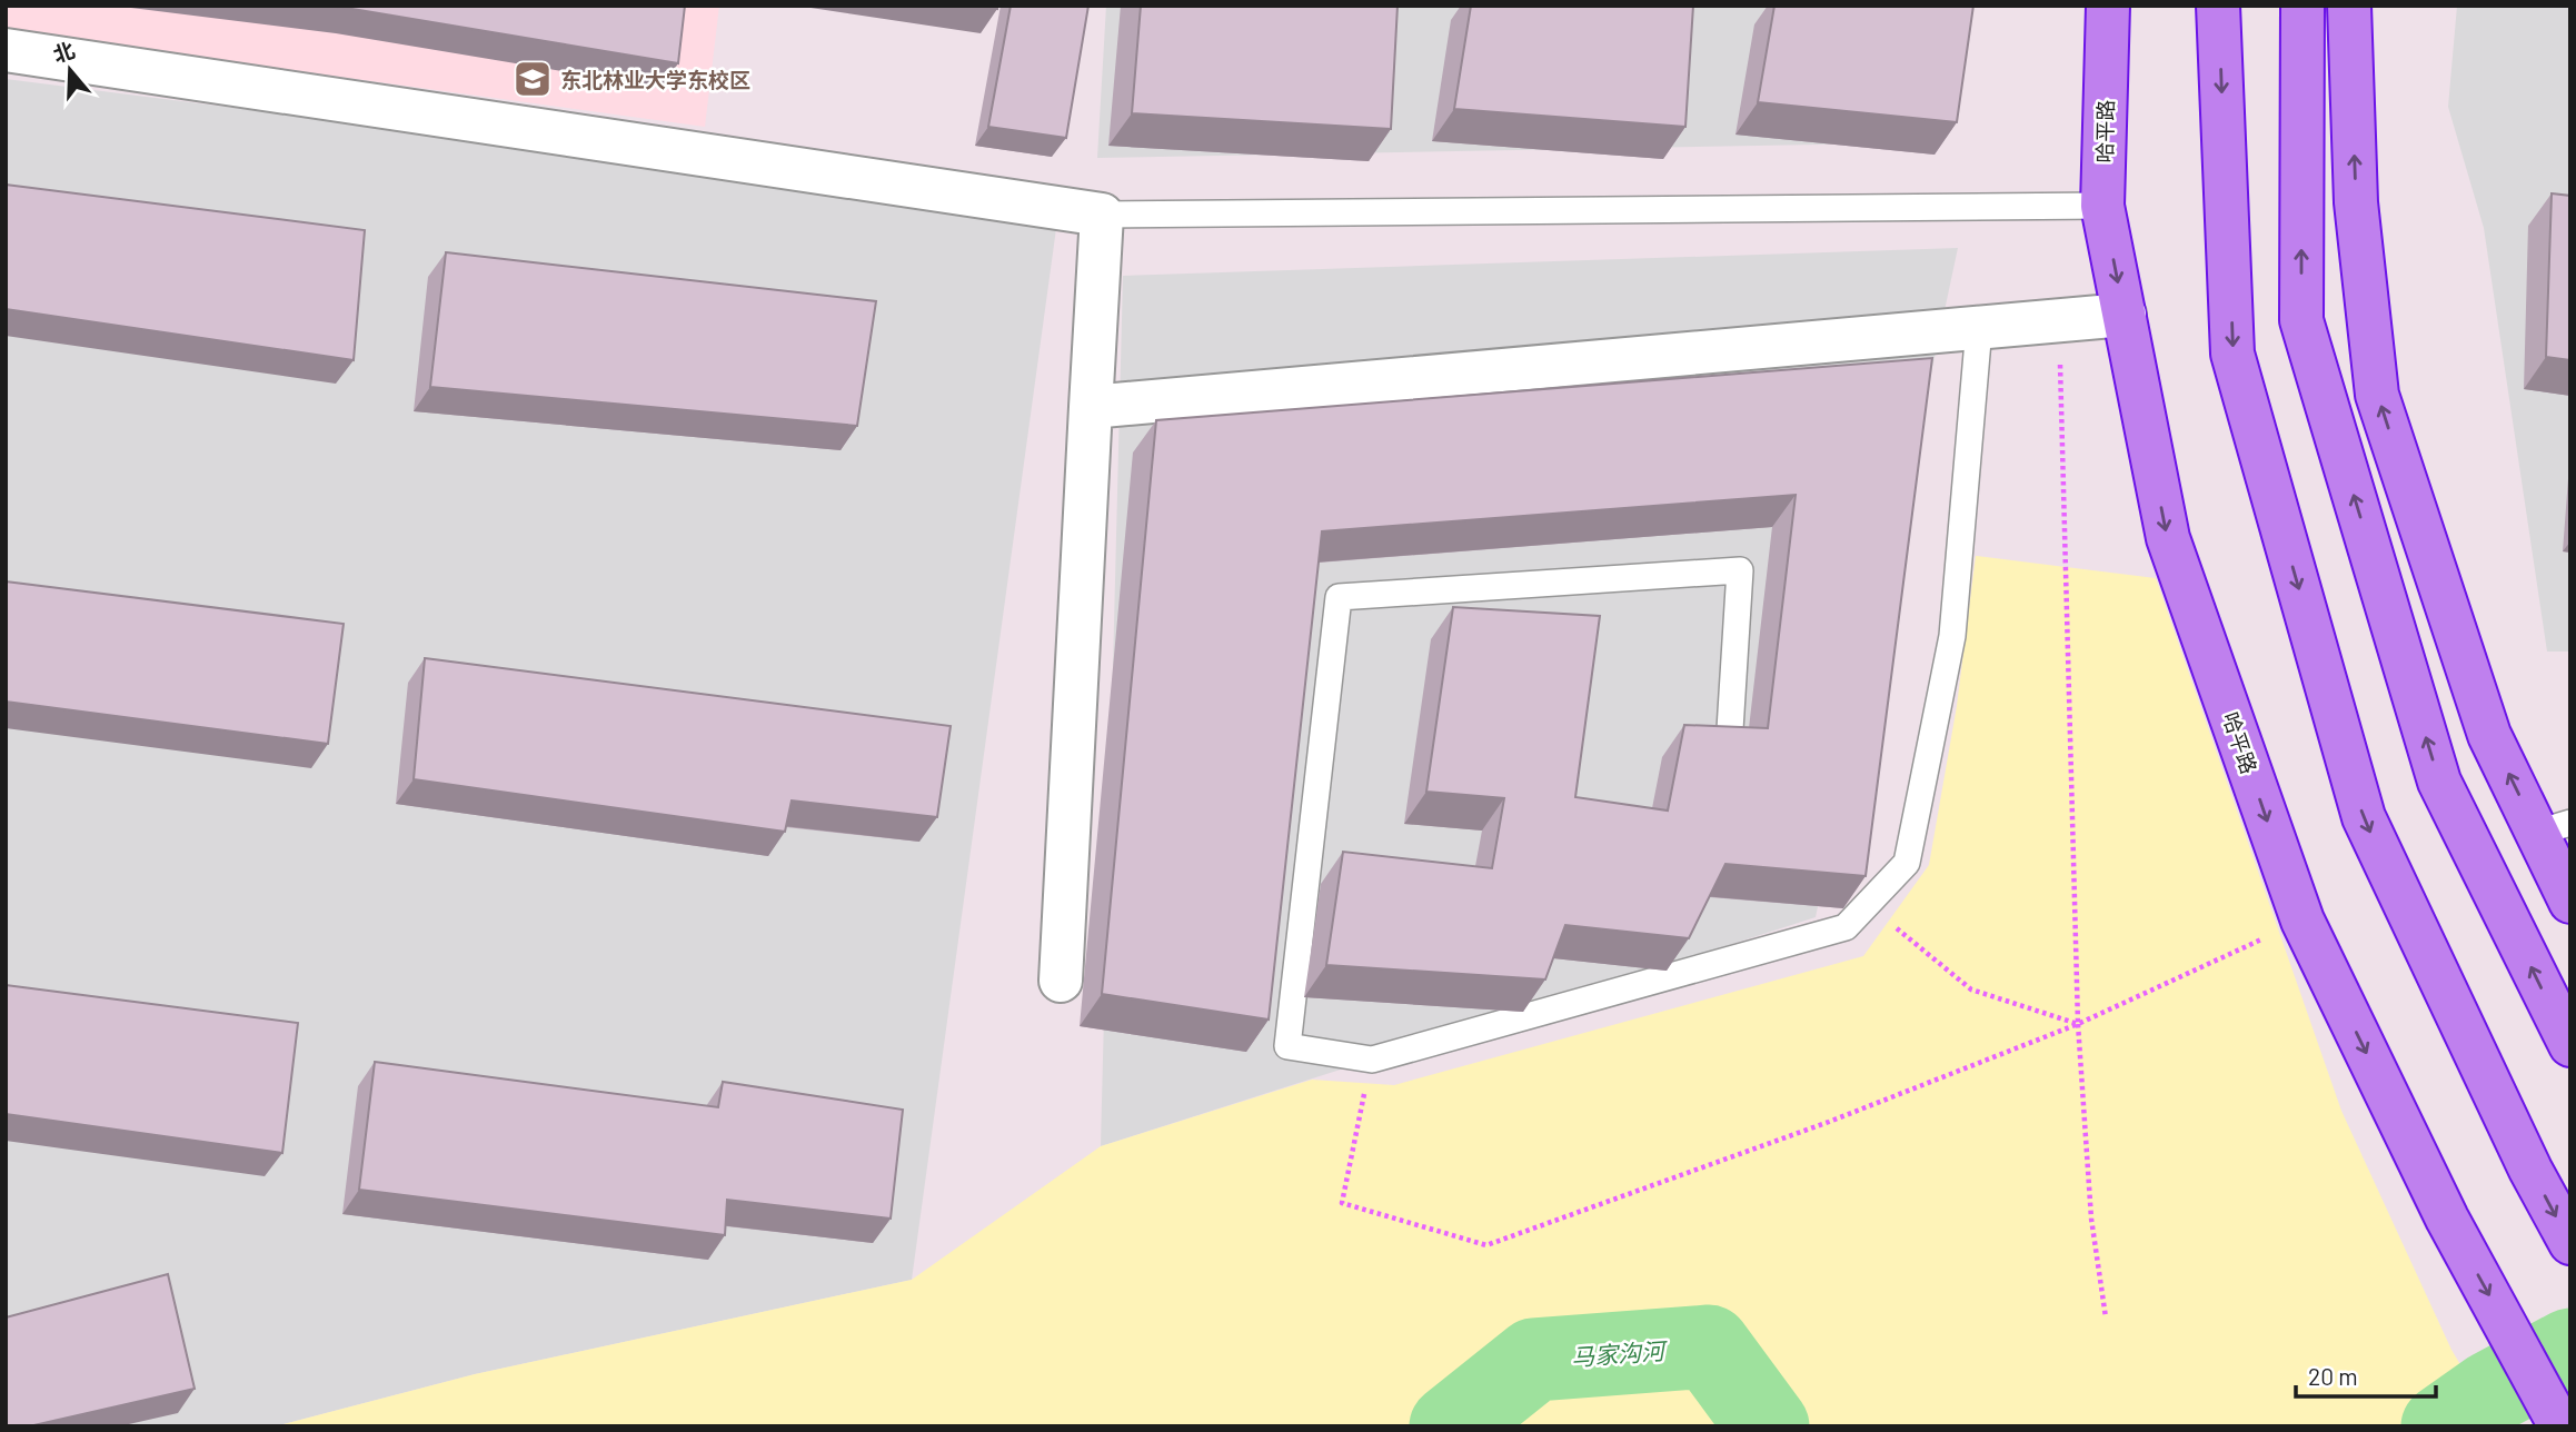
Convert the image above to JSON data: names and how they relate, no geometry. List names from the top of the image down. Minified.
{"streets":{"highway":["哈平路"]},"water":["马家沟河"],"places":{"school or university":["东北林业大学东校区"]},"scale_bar":"20 m","north":"top"}
